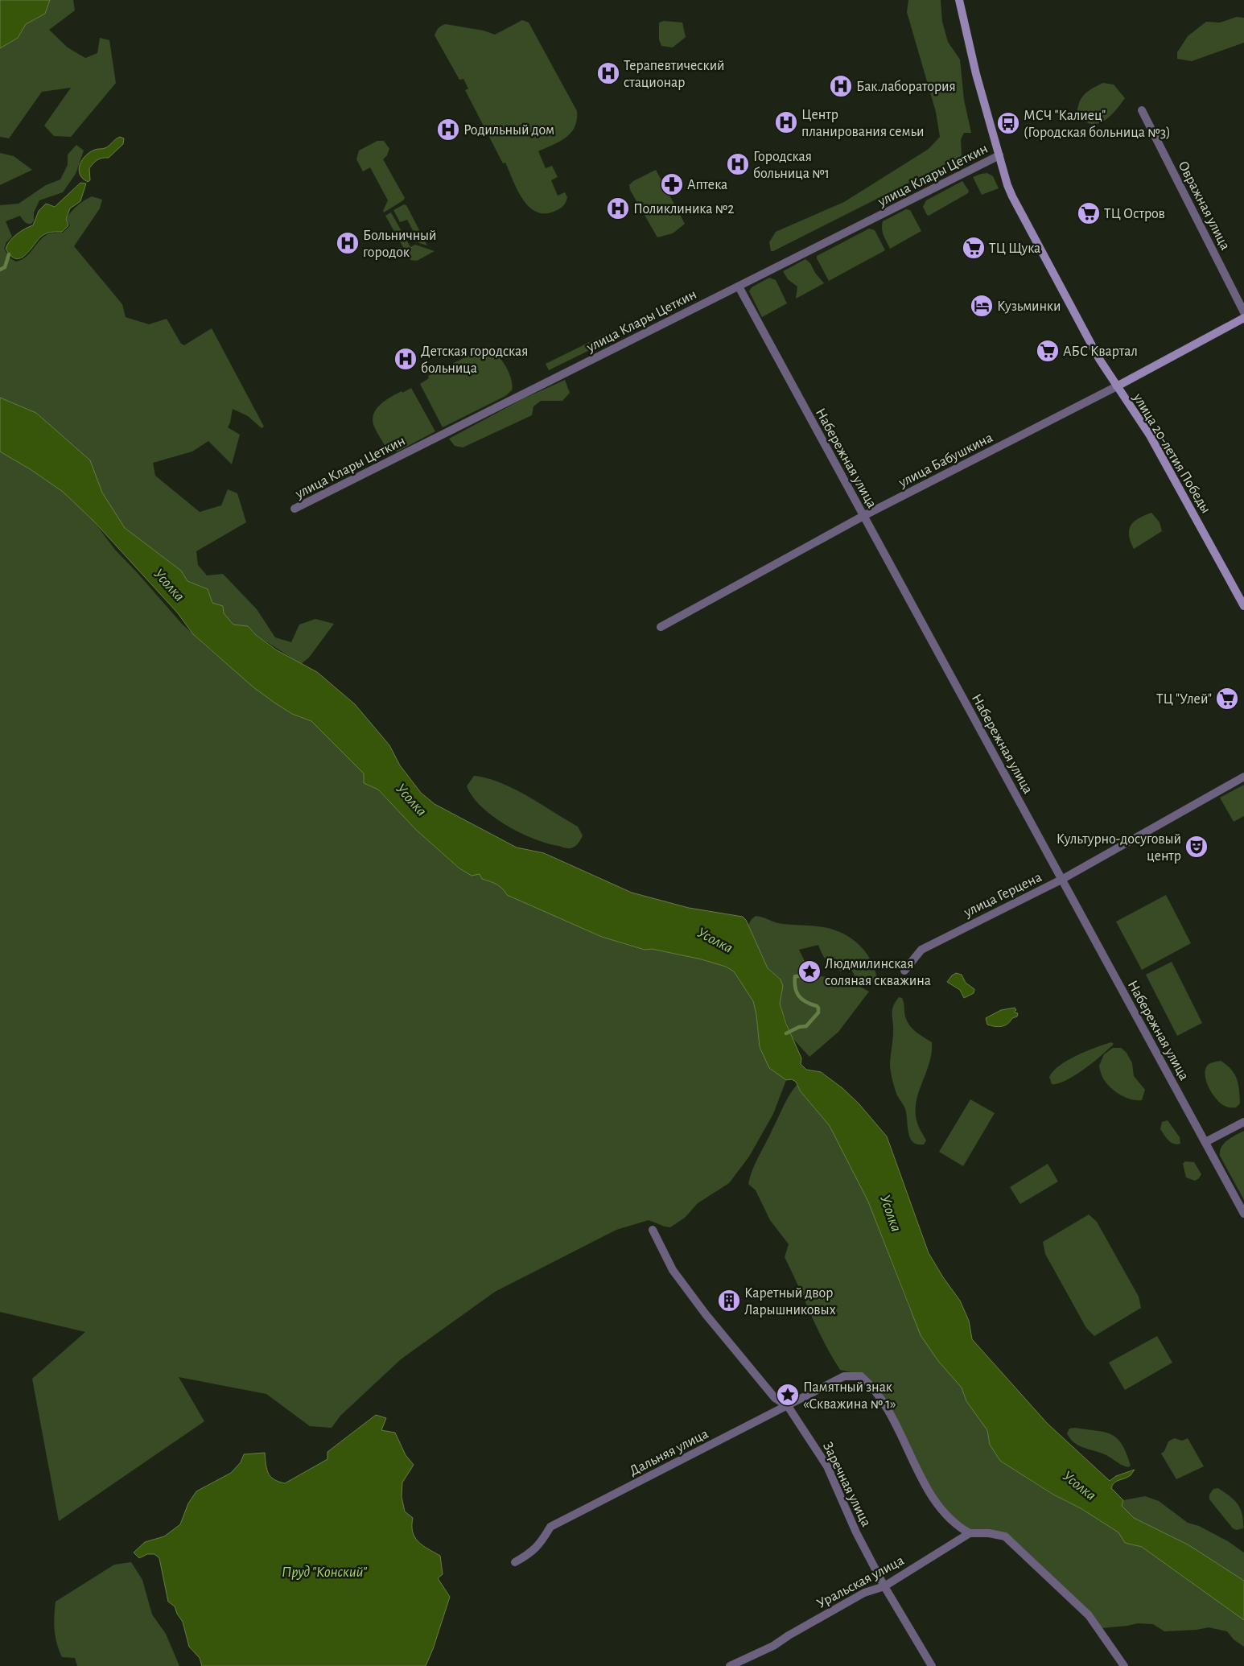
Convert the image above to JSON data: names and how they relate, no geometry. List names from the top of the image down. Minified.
{"streets":{"street":["улица Клары Цеткин","Овражная улица","улица 20-летия Победы","Набережная улица","улица Бабушкина","улица Герцена","Дальняя улица","Заречная улица","Уральская улица"]},"crossings":[["улица Клары Цеткин","улица 20-летия Победы"],["улица Клары Цеткин","Набережная улица"],["улица 20-летия Победы","улица Бабушкина"],["Набережная улица","улица Бабушкина"],["Набережная улица","улица Герцена"],["Дальняя улица","Заречная улица"],["Дальняя улица","Уральская улица"],["Заречная улица","Уральская улица"]],"water":["Усолка","Пруд \"Конский\""],"places":{"hospital":["Терапевтический стационар","Бак.лаборатория","Центр планирования семьи","Родильный дом","Городская больница №1","Поликлиника №2","Больничный городок","Детская городская больница"],"bus stop":["МСЧ \"Калиец\" (Городская больница №3)"],"pharmacy":["Аптека"],"supermarket":["ТЦ Остров","ТЦ Щука","АБС Квартал","ТЦ \"Улей\""],"hotel":["Кузьминки"],"theatre":["Культурно-досуговый центр"],"place":["Людмилинская соляная скважина","Памятный знак «Скважина № 1»"],"building":["Каретный двор Ларышниковых"]}}
